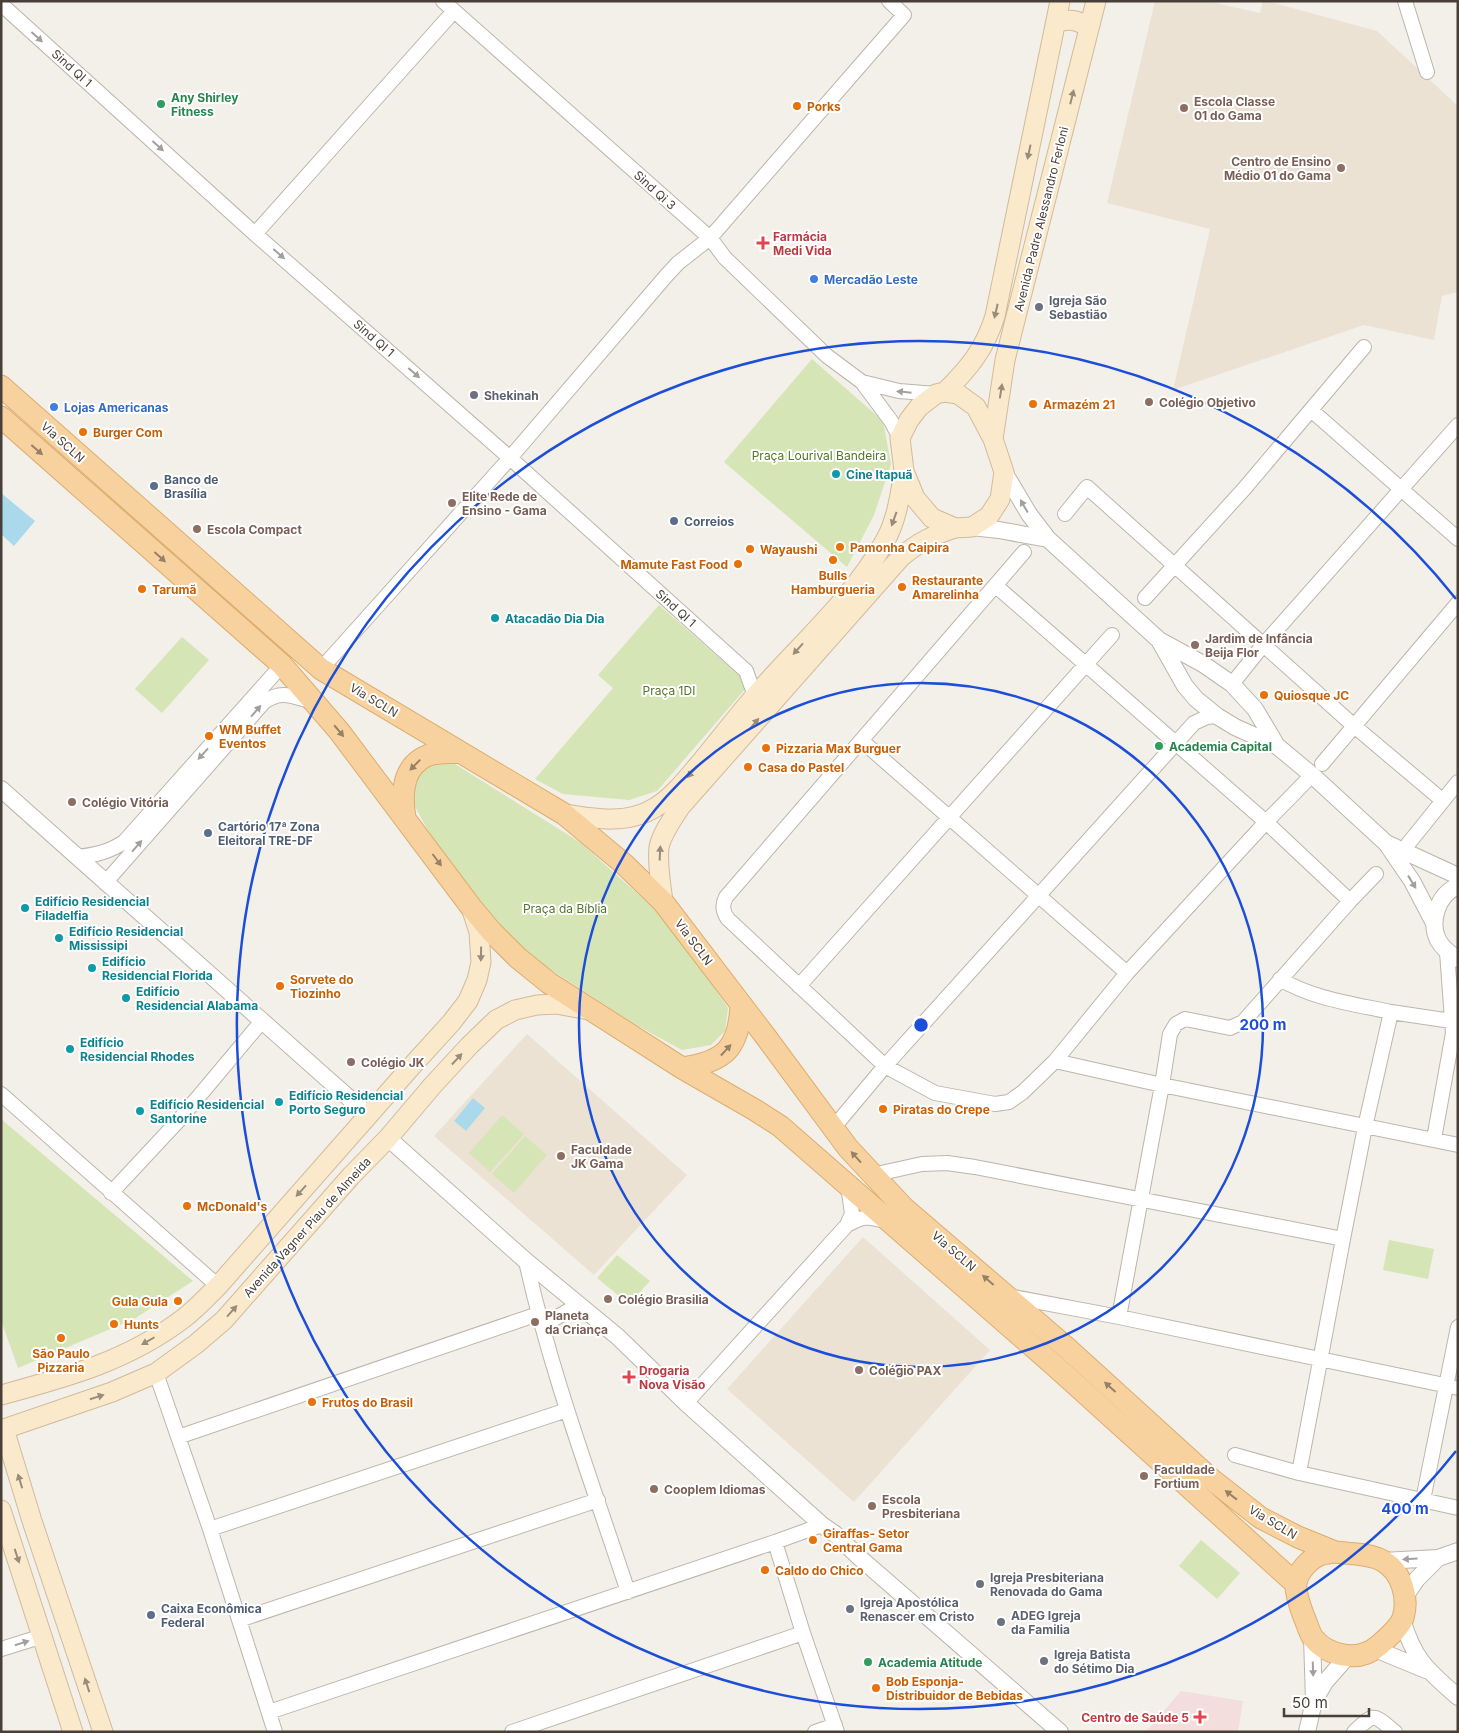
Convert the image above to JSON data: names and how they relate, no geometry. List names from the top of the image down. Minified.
{"streets":{"main road":["Avenida Padre Alessandro Ferloni","Via SCLN","Avenida Vagner Piau de Almeida"],"street":["Sind QI 1","Sind Qi 3"]},"crossings":[["Via SCLN","Avenida Vagner Piau de Almeida"]],"one_way":["Sind QI 1"],"parks":["Praça Lourival Bandeira","Praça 1DI","Praça da Bíblia"],"places":{"other":["Any Shirley Fitness","Porks","Escola Classe 01 do Gama","Centro de Ensino Médio 01 do Gama","Mercadão Leste","Igreja São Sebastião","Shekinah","Colégio Objetivo","Armazém 21","Lojas Americanas","Burger Com","Cine Itapuã","Banco de Brasília","Elite Rede de Ensino - Gama","Correios","Escola Compact","Pamonha Caipira","Wayaushi","Bulls Hamburgueria","Mamute Fast Food","Restaurante Amarelinha","Tarumã","Atacadão Dia Dia","Jardim de Infância Beija Flor","Quiosque JC","WM Buffet Eventos","Academia Capital","Pizzaria Max Burguer","Casa do Pastel","Colégio Vitória","Cartório 17ª Zona Eleitoral TRE-DF","Edifício Residencial Filadelfia","Edifício Residencial Mississipi","Edifício Residencial Florida","Sorvete do Tiozinho","Edifício Residencial Alabama","Edifício Residencial Rhodes","Colégio JK","Edifício Residencial Porto Seguro","Piratas do Crepe","Edifício Residencial Santorine","Faculdade JK Gama","McDonald's","Colégio Brasilia","Gula Gula","Planeta da Criança","Hunts","São Paulo Pizzaria","Colégio PAX","Frutos do Brasil","Faculdade Fortium","Cooplem Idiomas","Escola Presbiteriana","Giraffas- Setor Central Gama","Caldo do Chico","Igreja Presbiteriana Renovada do Gama","Igreja Apostólica Renascer em Cristo","Caixa Econômica Federal","ADEG Igreja da Familia","Igreja Batista do Sétimo Dia","Academia Atitude","Bob Esponja- Distribuidor de Bebidas"],"health":["Farmácia Medi Vida","Drogaria Nova Visão","Centro de Saúde 5"]},"scale_bar":"50 m","rings":["200 m","400 m"]}
